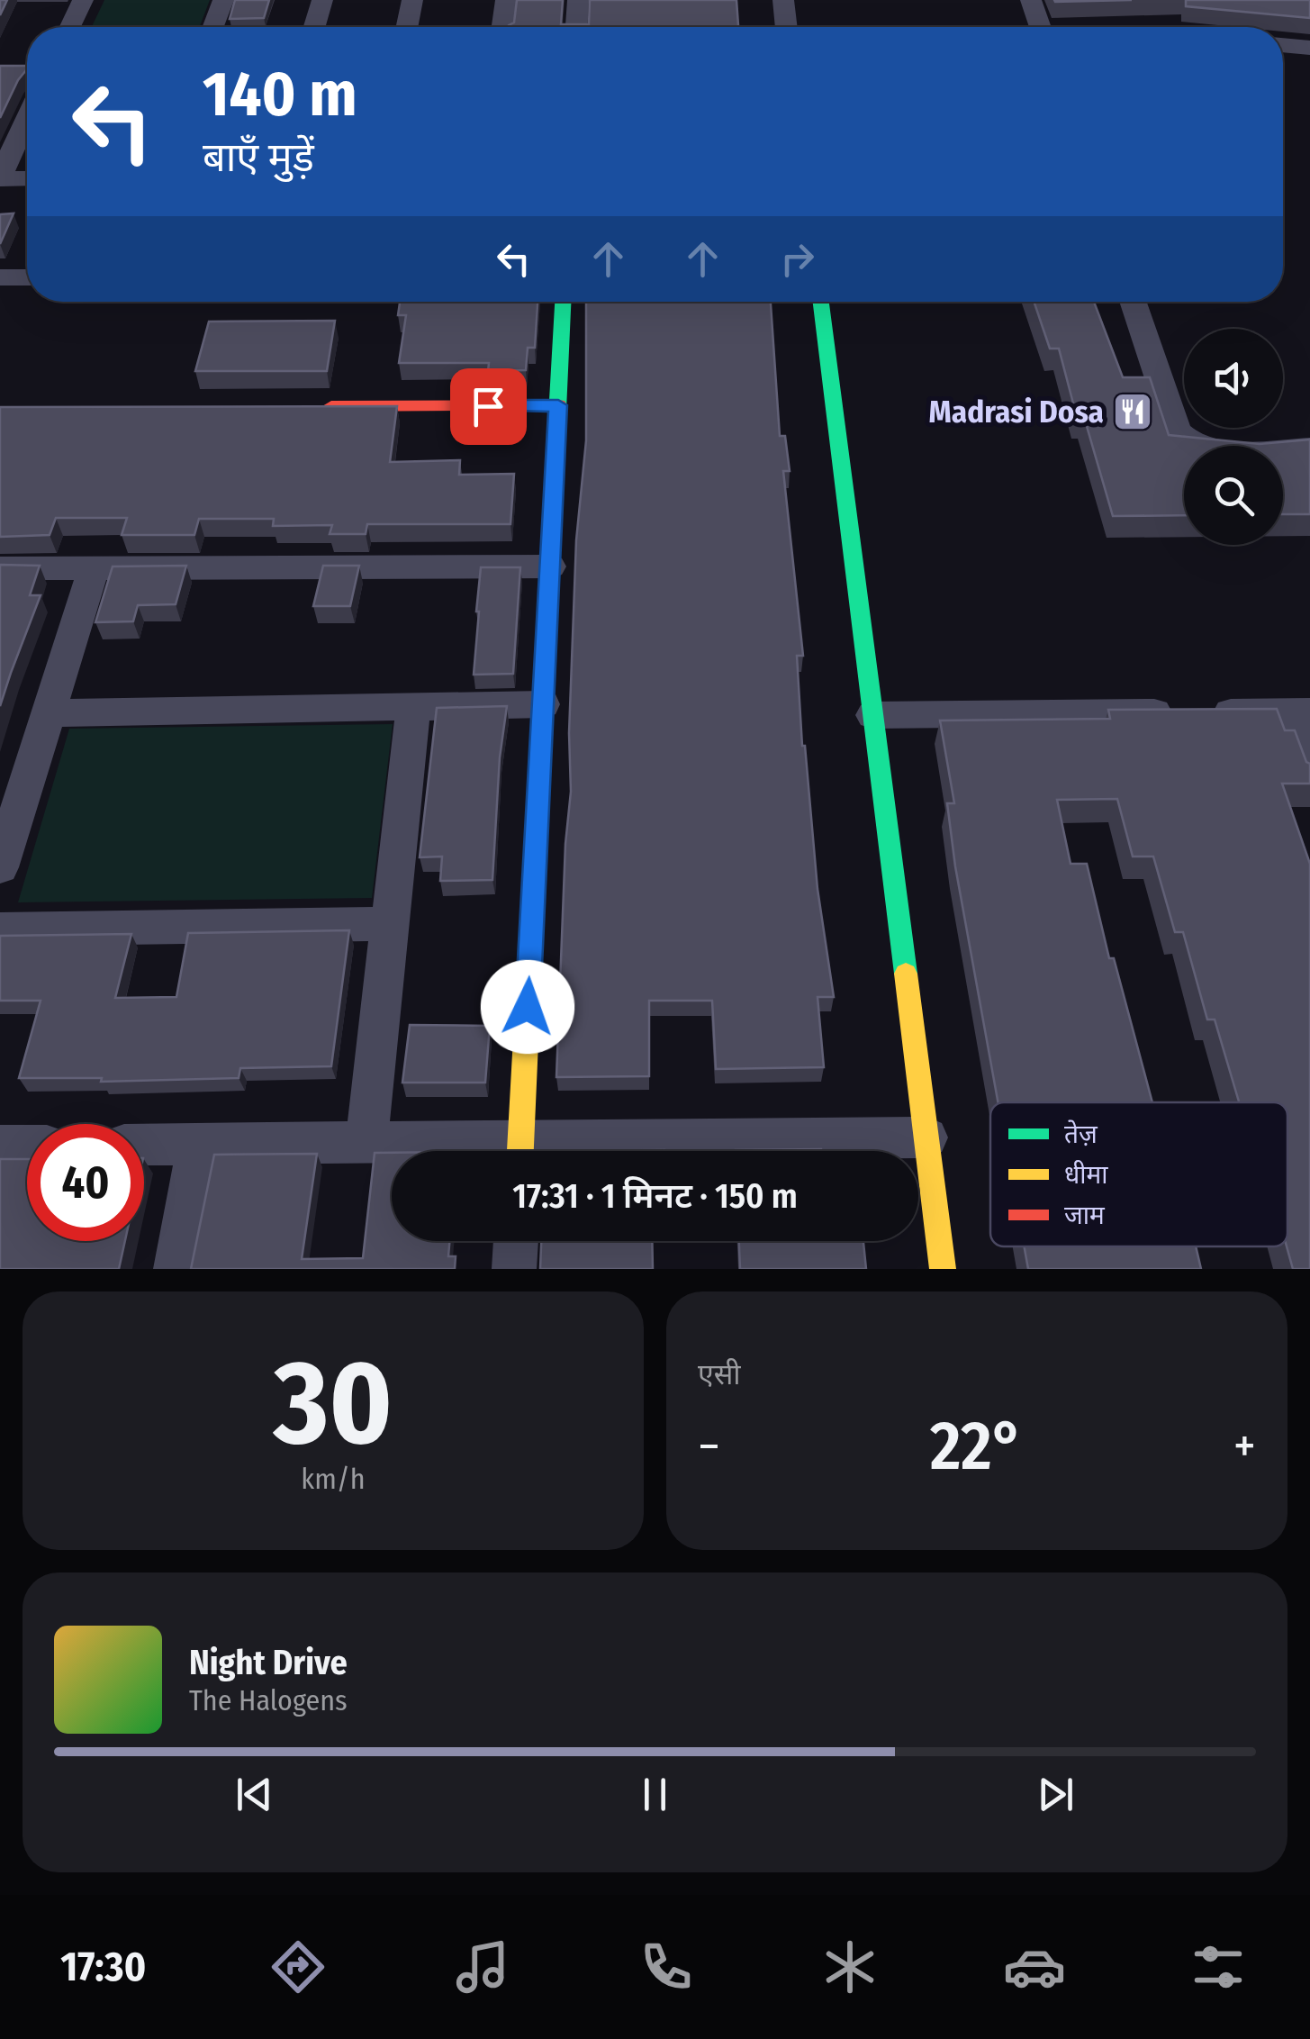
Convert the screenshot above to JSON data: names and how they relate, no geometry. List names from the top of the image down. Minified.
{"places":{"restaurant":["Madrasi Dosa"]},"legend":["तेज़","धीमा","जाम"],"page":{"turn":["140 m","बाएँ मुड़ें"],"limit":"40","trip":"17:31 · 1 मिनट · 150 m","tile":[["30","km/h"],"एसी"],"heat":["−","22°","+"],"song":["Night Drive","The Halogens"],"tabs":"17:30"}}
